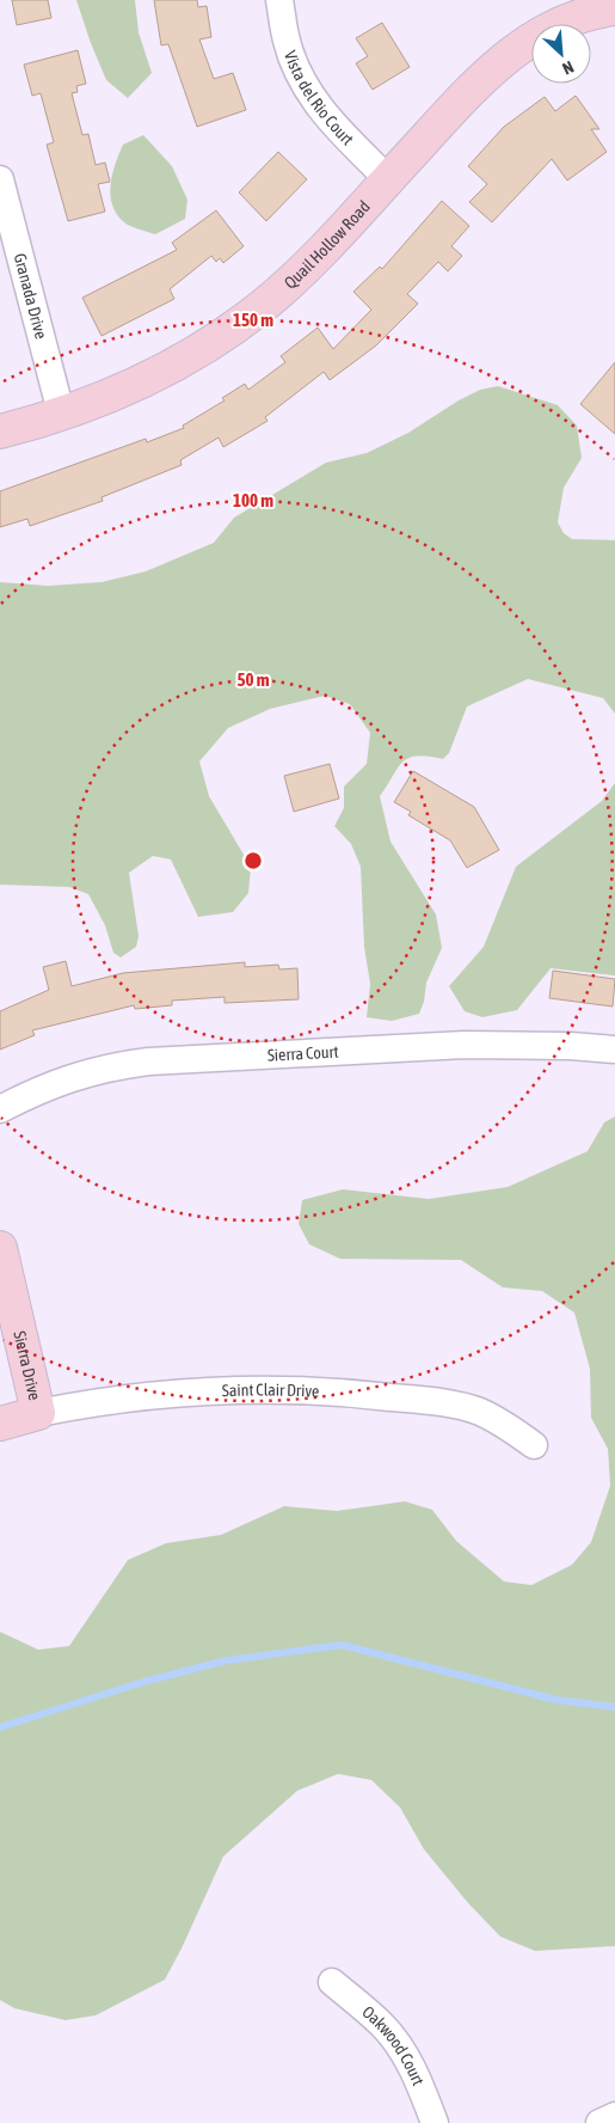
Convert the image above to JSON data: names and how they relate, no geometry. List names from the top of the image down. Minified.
{"streets":{"street":["Vista del Rio Court","Quail Hollow Road","Granada Drive","Sierra Court","Sierra Drive","Saint Clair Drive","Oakwood Court"]},"crossings":[["Vista del Rio Court","Quail Hollow Road"],["Quail Hollow Road","Granada Drive"],["Sierra Drive","Saint Clair Drive"]],"north":"bottom right","rings":["150 m","100 m","50 m"]}
